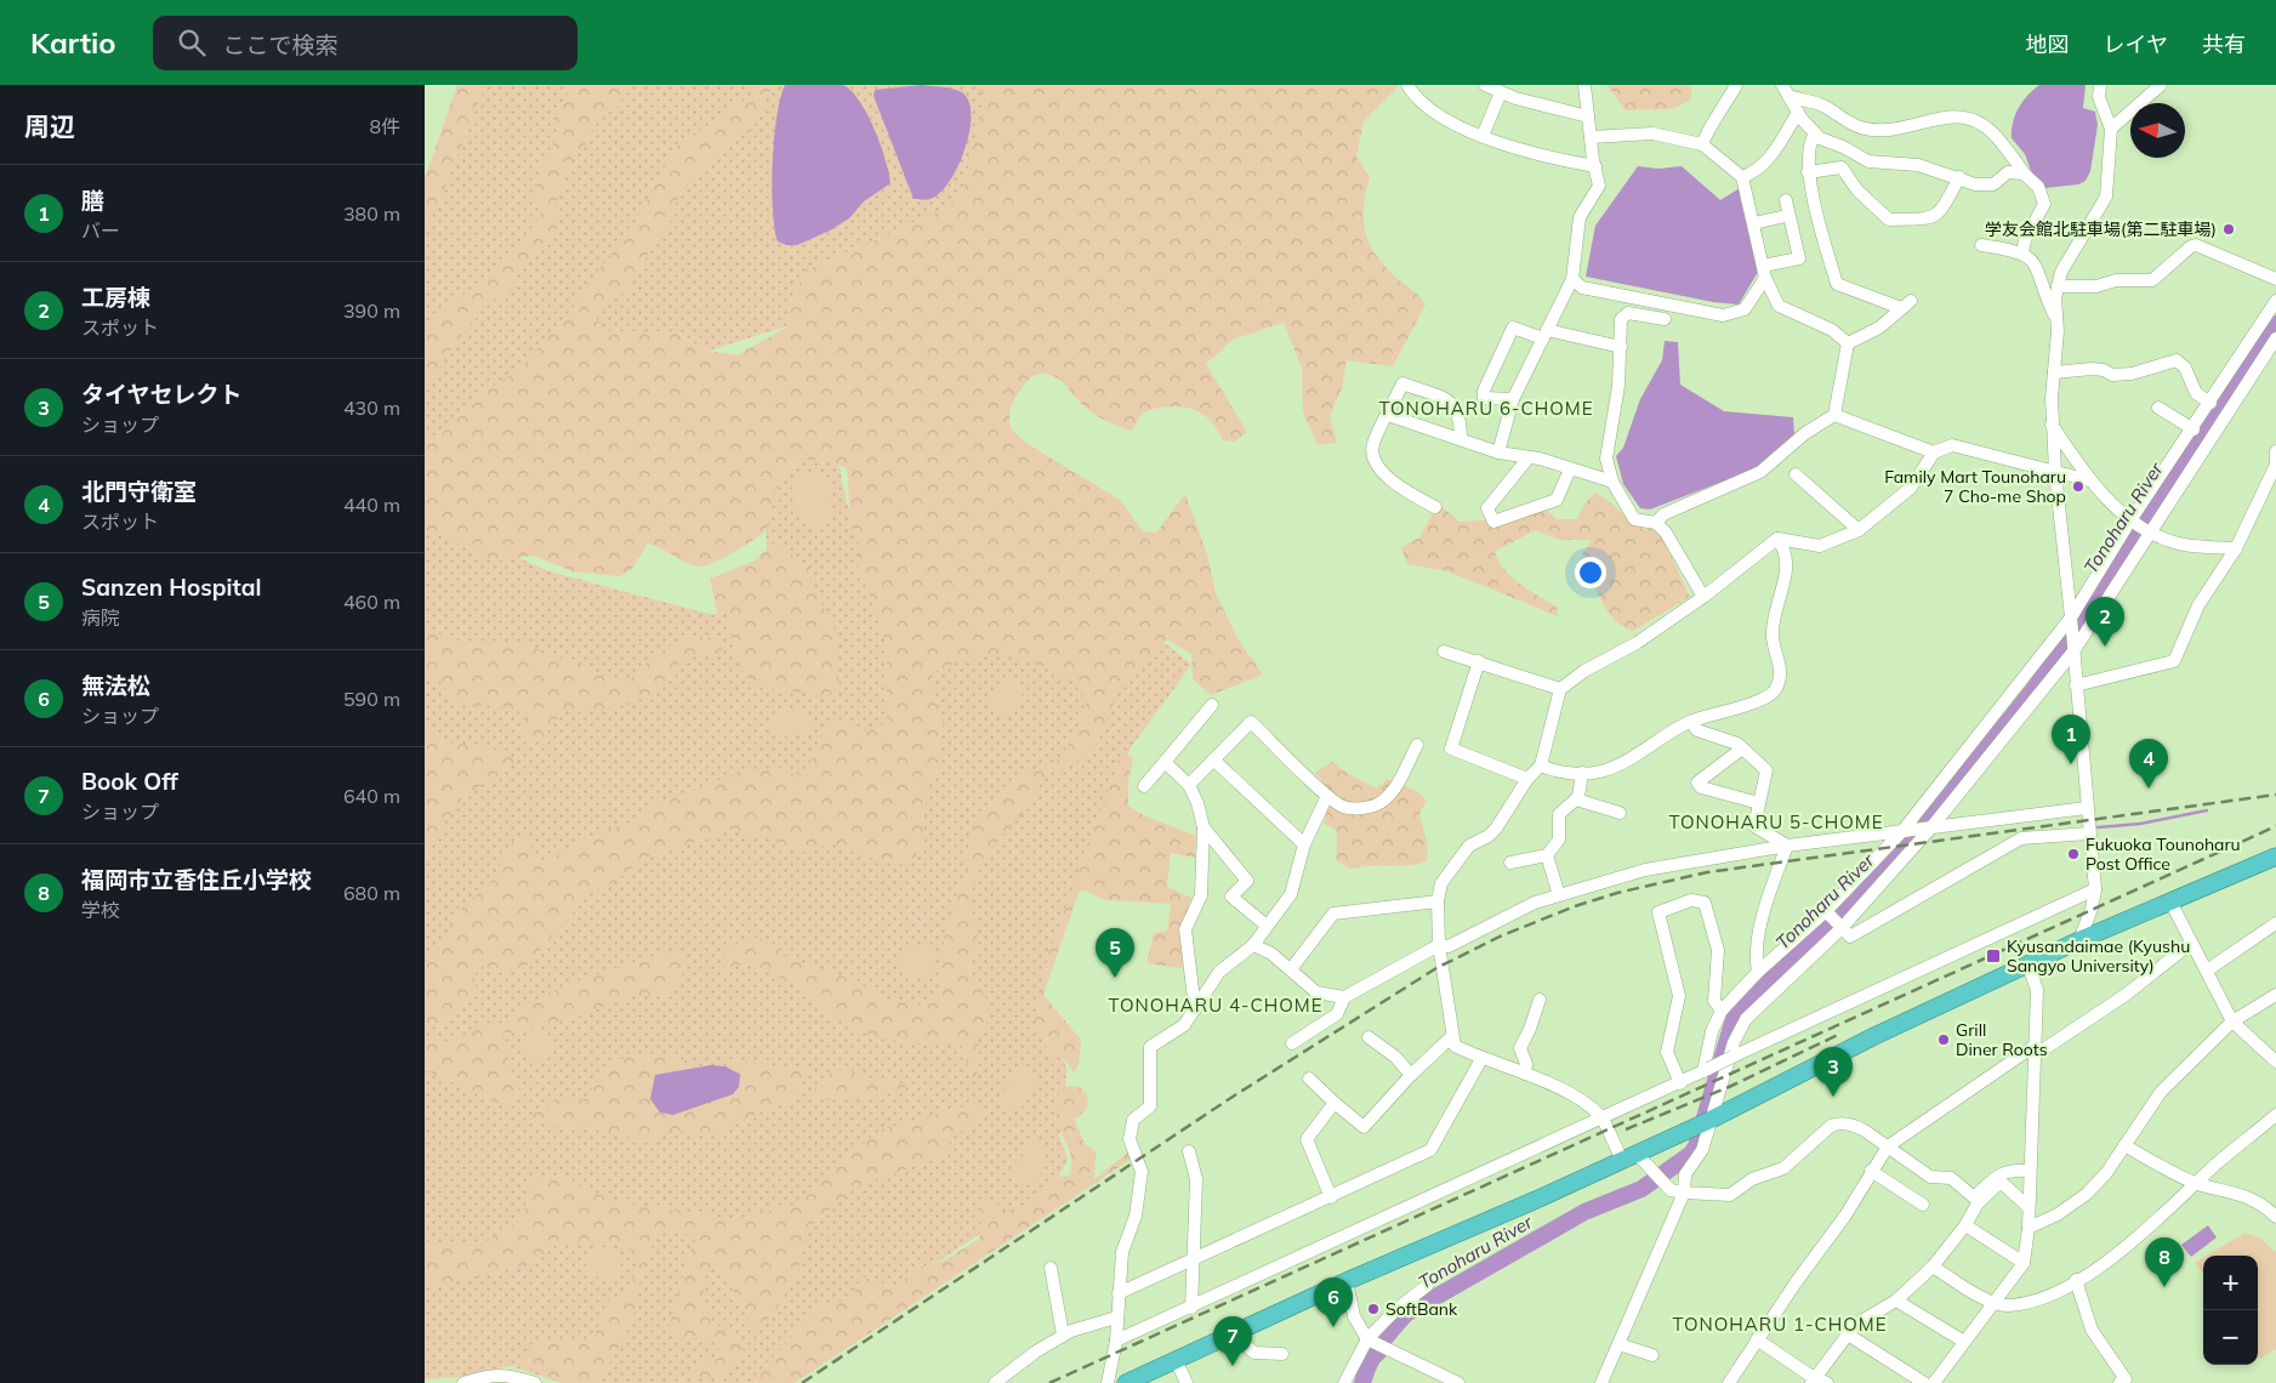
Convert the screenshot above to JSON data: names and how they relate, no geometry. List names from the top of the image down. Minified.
{"districts":["TONOHARU 6-CHOME","TONOHARU 5-CHOME","TONOHARU 4-CHOME","TONOHARU 1-CHOME"],"water":["Tonoharu River"],"places":{"other":["学友会館北駐車場(第二駐車場)","Family Mart Tounoharu 7 Cho-me Shop","Fukuoka Tounoharu Post Office","Grill Diner Roots","SoftBank"],"transit":["Kyusandaimae (Kyushu Sangyo University)"]},"north":"left","page":{"header":"Kartio","search":"ここで検索","nav":["地図","レイヤ","共有"],"heading":["周辺","8件"],"list":[{"mark":"1","name":"膳","note":"バー","value":"380 m"},{"mark":"2","name":"工房棟","note":"スポット","value":"390 m"},{"mark":"3","name":"タイヤセレクト","note":"ショップ","value":"430 m"},{"mark":"4","name":"北門守衛室","note":"スポット","value":"440 m"},{"mark":"5","name":"Sanzen Hospital","note":"病院","value":"460 m"},{"mark":"6","name":"無法松","note":"ショップ","value":"590 m"},{"mark":"7","name":"Book Off","note":"ショップ","value":"640 m"},{"mark":"8","name":"福岡市立香住丘小学校","note":"学校","value":"680 m"}],"pins":["2","1","4","5","3","8","6","7"],"map_buttons":["+","−"]}}
